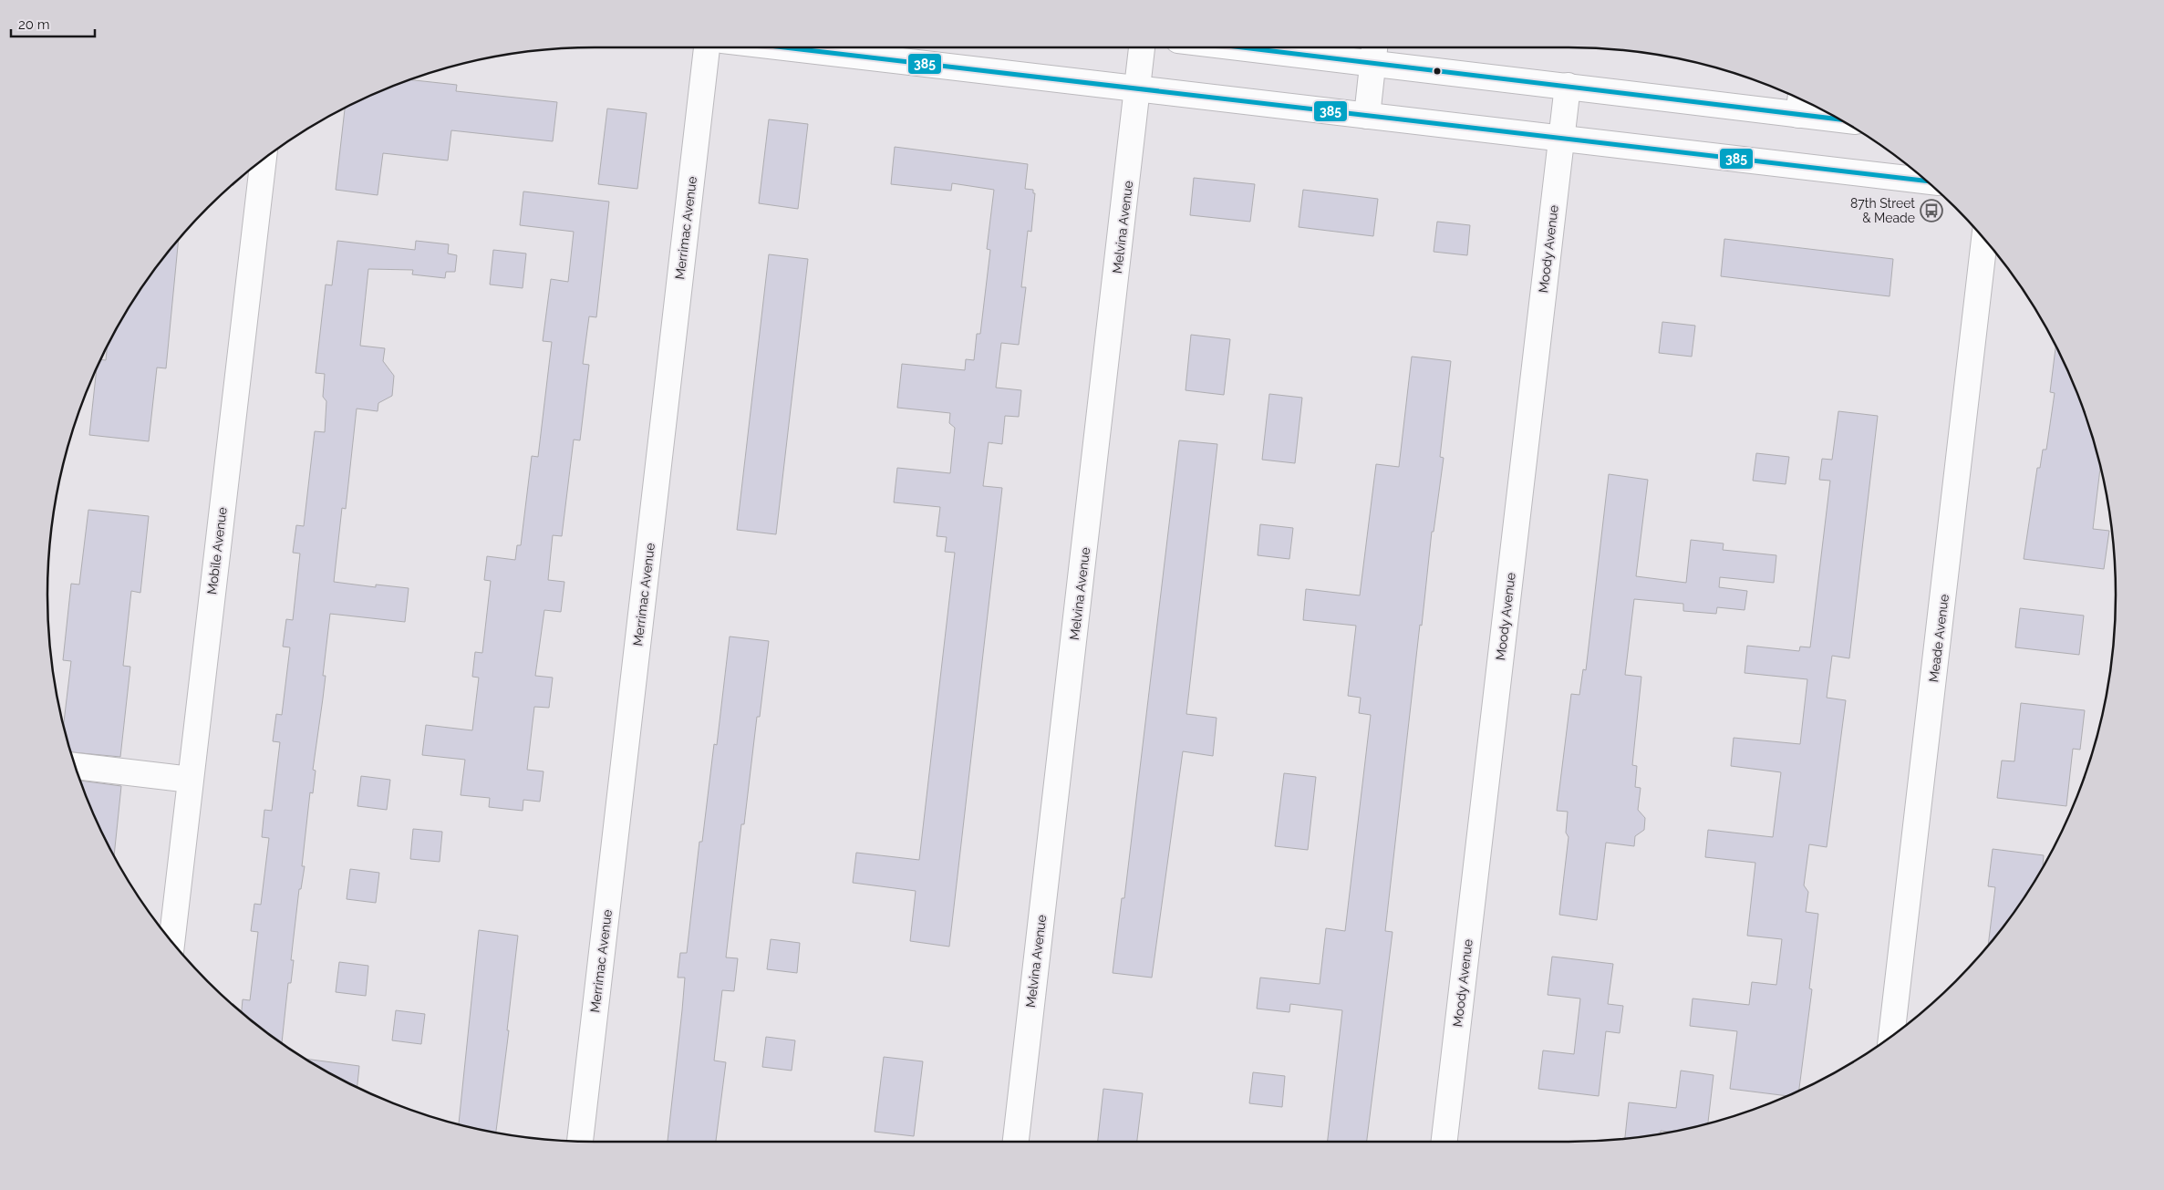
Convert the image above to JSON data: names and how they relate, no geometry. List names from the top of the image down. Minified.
{"streets":{"street":["Melvina Avenue","Merrimac Avenue","Moody Avenue","Mobile Avenue","Meade Avenue"]},"places":{"bus stop":["87th Street & Meade"]},"lines":["transit line 385"],"scale_bar":"20 m"}
